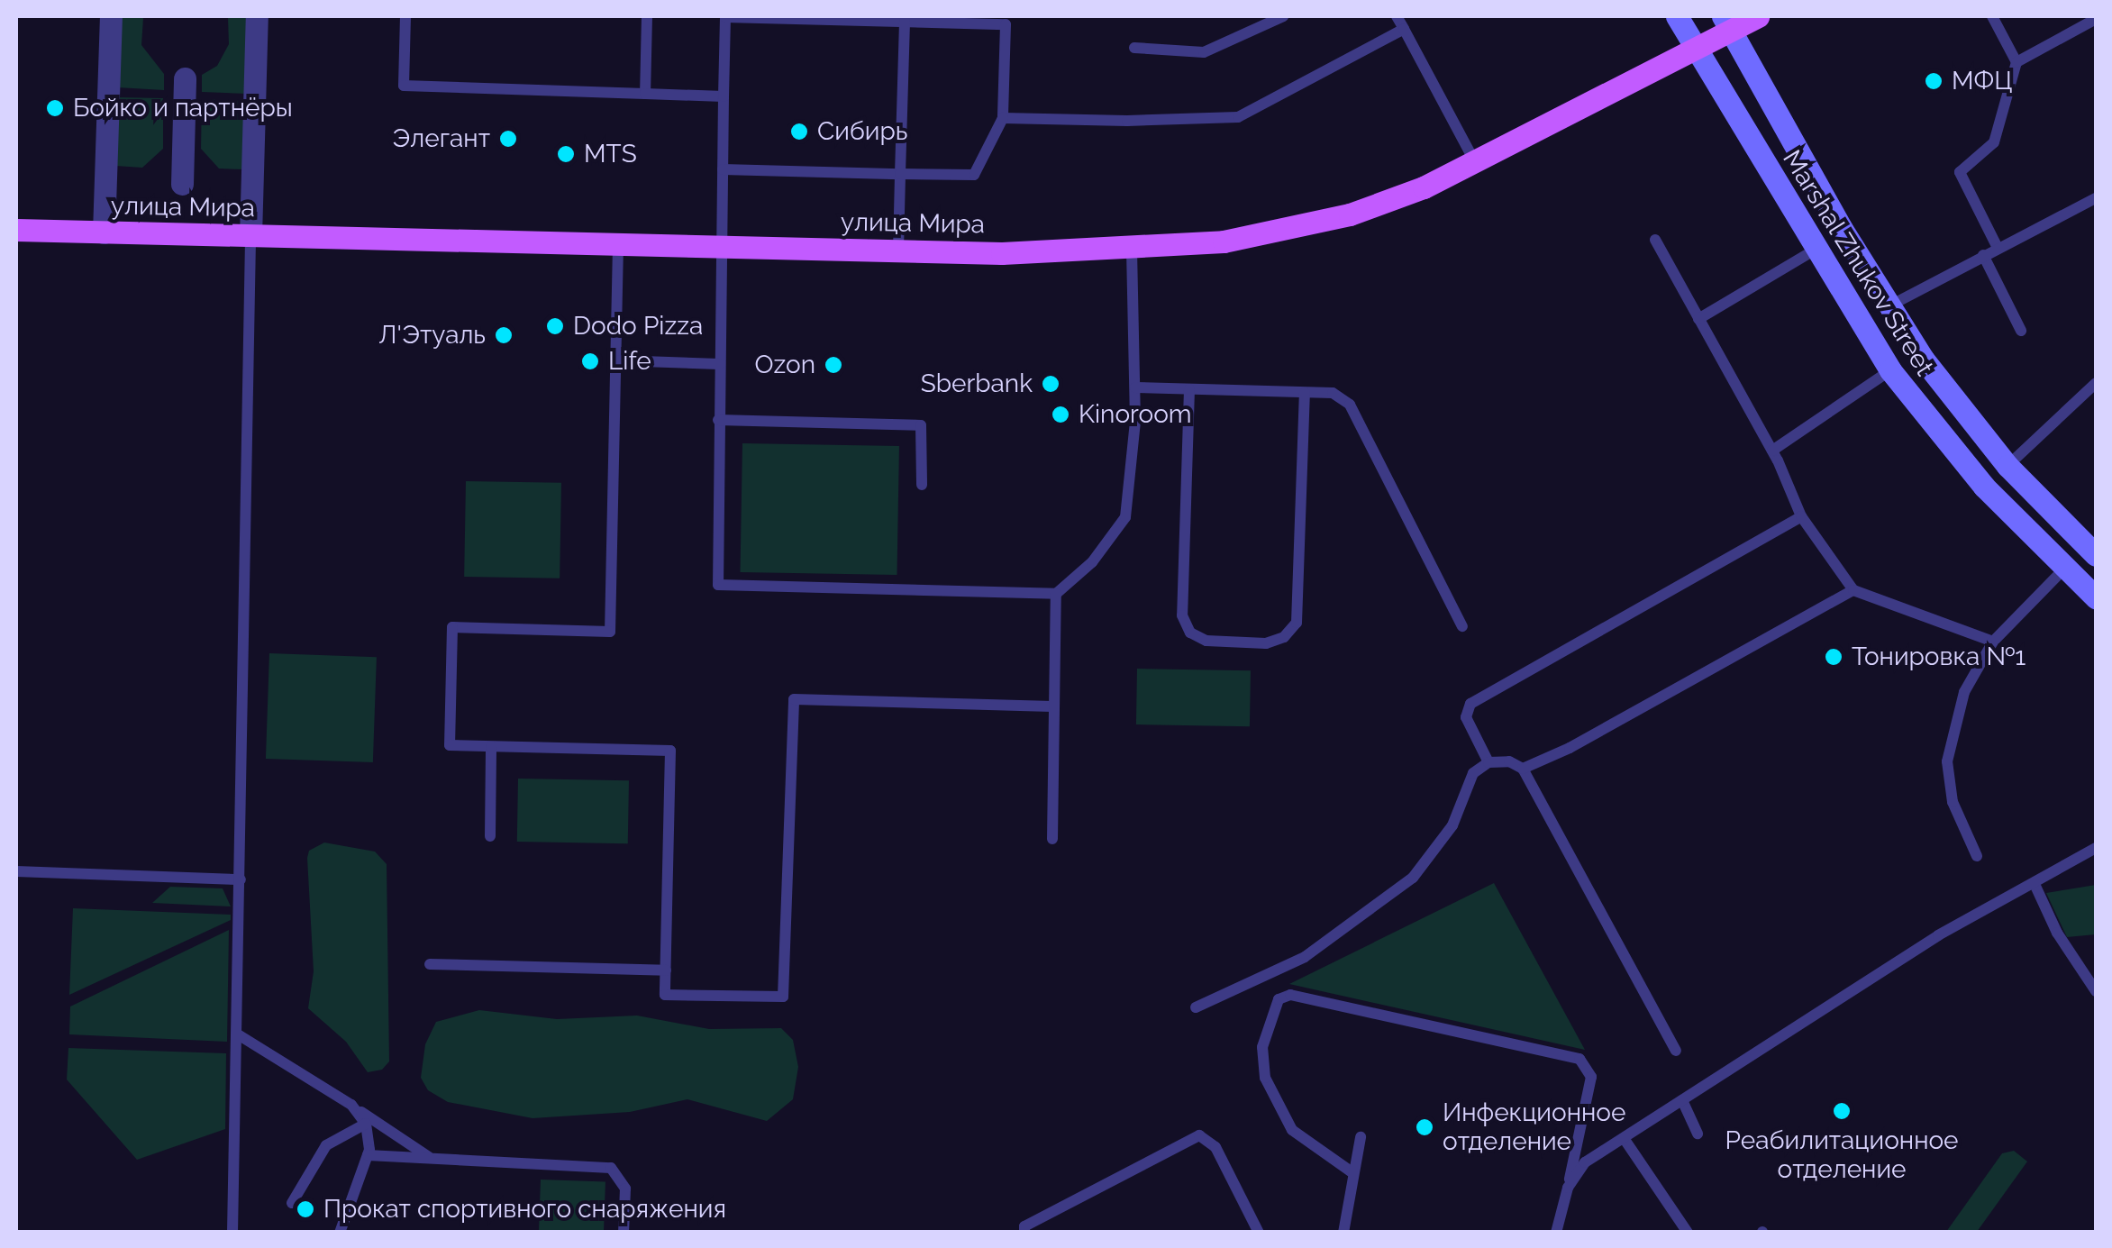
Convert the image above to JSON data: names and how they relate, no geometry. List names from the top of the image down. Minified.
{"streets":{"main road":["улица Мира","Marshal Zhukov Street"]},"crossings":[["улица Мира","Marshal Zhukov Street"]],"places":["МФЦ","Бойко и партнёры","Сибирь","Элегант","MTS","Dodo Pizza","Л'Этуаль","Life","Ozon","Sberbank","Kinoroom","Тонировка №1","Реабилитационное отделение","Инфекционное отделение","Прокат спортивного снаряжения"]}
